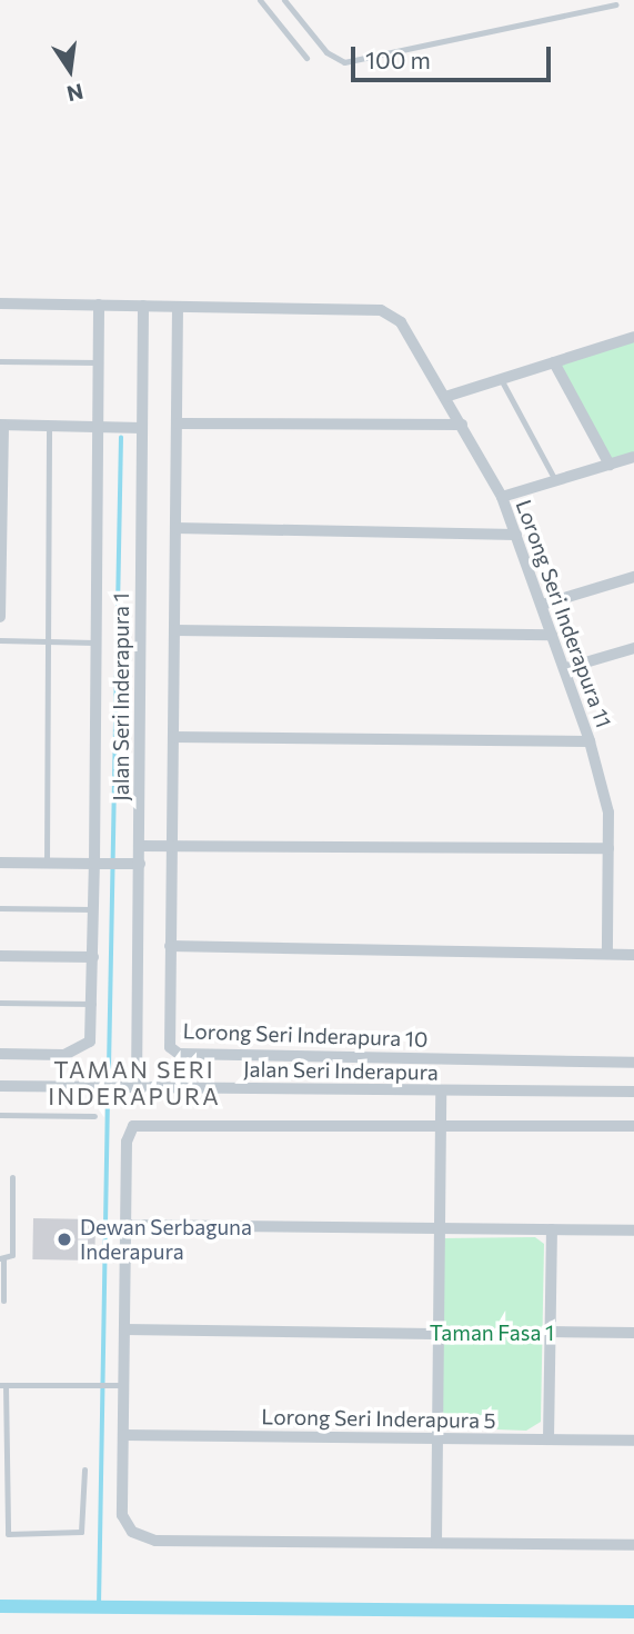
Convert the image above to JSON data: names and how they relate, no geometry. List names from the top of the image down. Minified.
{"streets":{"street":["Lorong Seri Inderapura 11","Jalan Seri Inderapura 1","Lorong Seri Inderapura 10","Jalan Seri Inderapura","Lorong Seri Inderapura 5"]},"crossings":[["Lorong Seri Inderapura 11","Lorong Seri Inderapura 10"],["Jalan Seri Inderapura 1","Jalan Seri Inderapura"]],"districts":["TAMAN SERI INDERAPURA"],"parks":["Taman Fasa 1"],"places":["Dewan Serbaguna Inderapura"],"scale_bar":"100 m","north":"bottom"}
